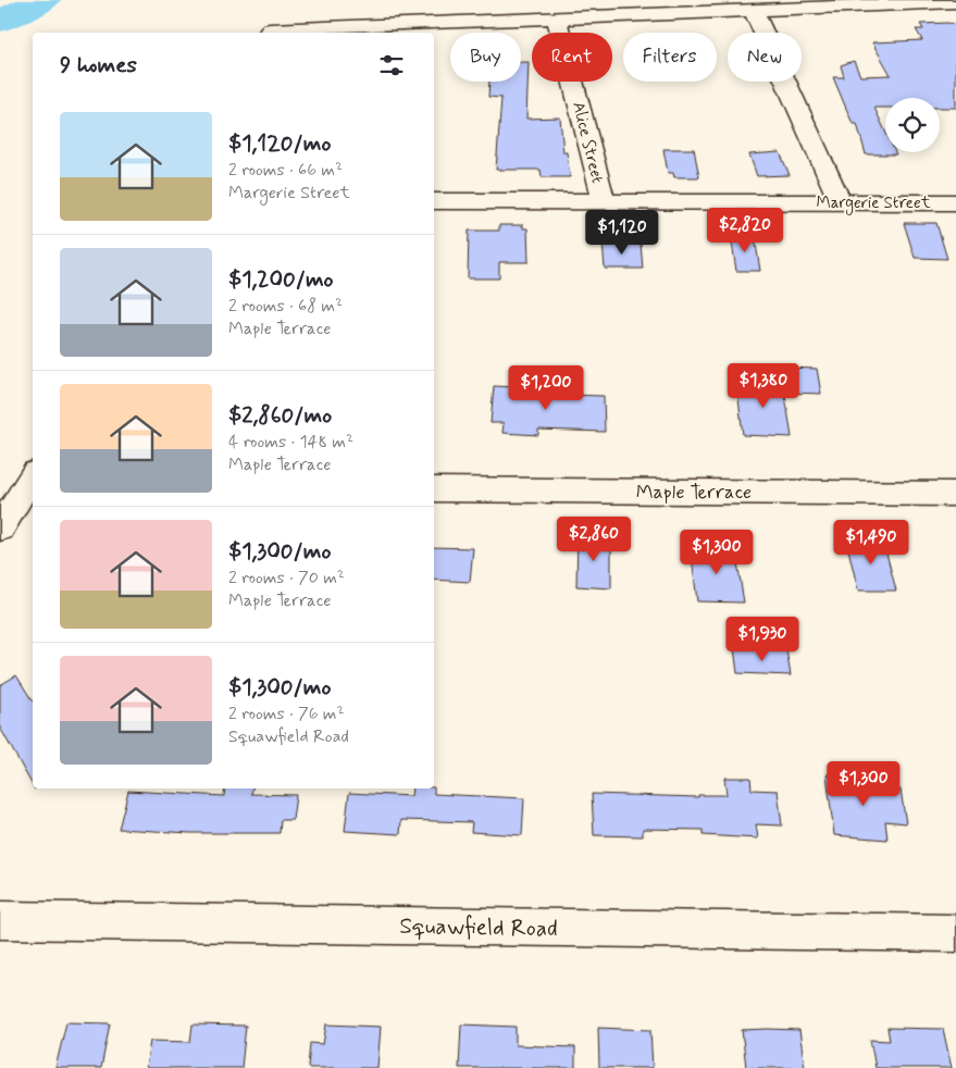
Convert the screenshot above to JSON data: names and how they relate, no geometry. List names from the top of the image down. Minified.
{"streets":{"street":["Alice Street","Margerie Street","Maple Terrace","Squawfield Road"]},"crossings":[["Alice Street","Margerie Street"]],"page":{"chip":["Buy","Rent","Filters","New"],"heading":"9 homes","list":[{"name":"$1,120/mo","note":"2 rooms · 66 m² · Margerie Street"},{"name":"$1,200/mo","note":"2 rooms · 68 m² · Maple Terrace"},{"name":"$2,860/mo","note":"4 rooms · 148 m² · Maple Terrace"},{"name":"$1,300/mo","note":"2 rooms · 70 m² · Maple Terrace"},{"name":"$1,300/mo","note":"2 rooms · 76 m² · Squawfield Road"}],"price":["$2,820","$1,120","$1,380","$1,200","$2,860","$1,490","$1,300","$1,930","$1,300"]}}
